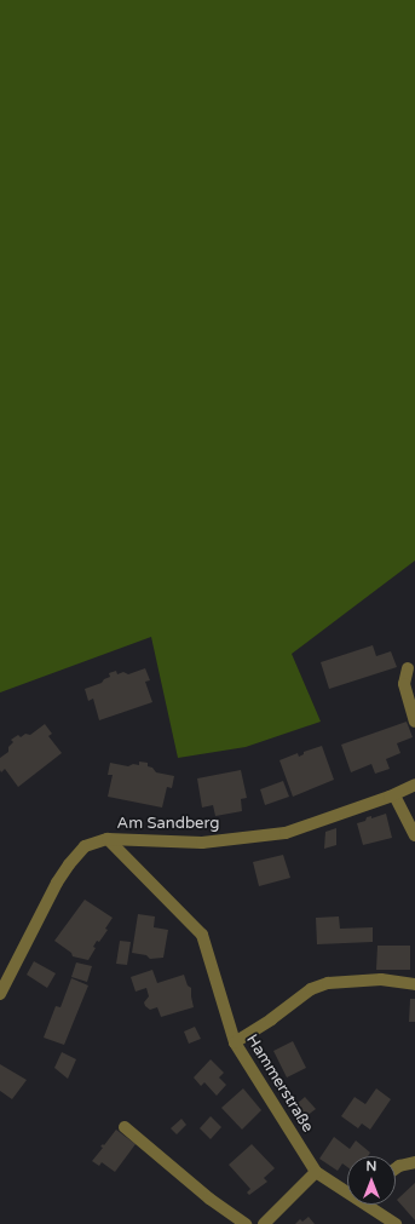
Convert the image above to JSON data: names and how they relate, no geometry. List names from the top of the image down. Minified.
{"streets":{"street":["Am Sandberg","Hammerstraße"]},"crossings":[["Am Sandberg","Hammerstraße"]],"north":"top"}
